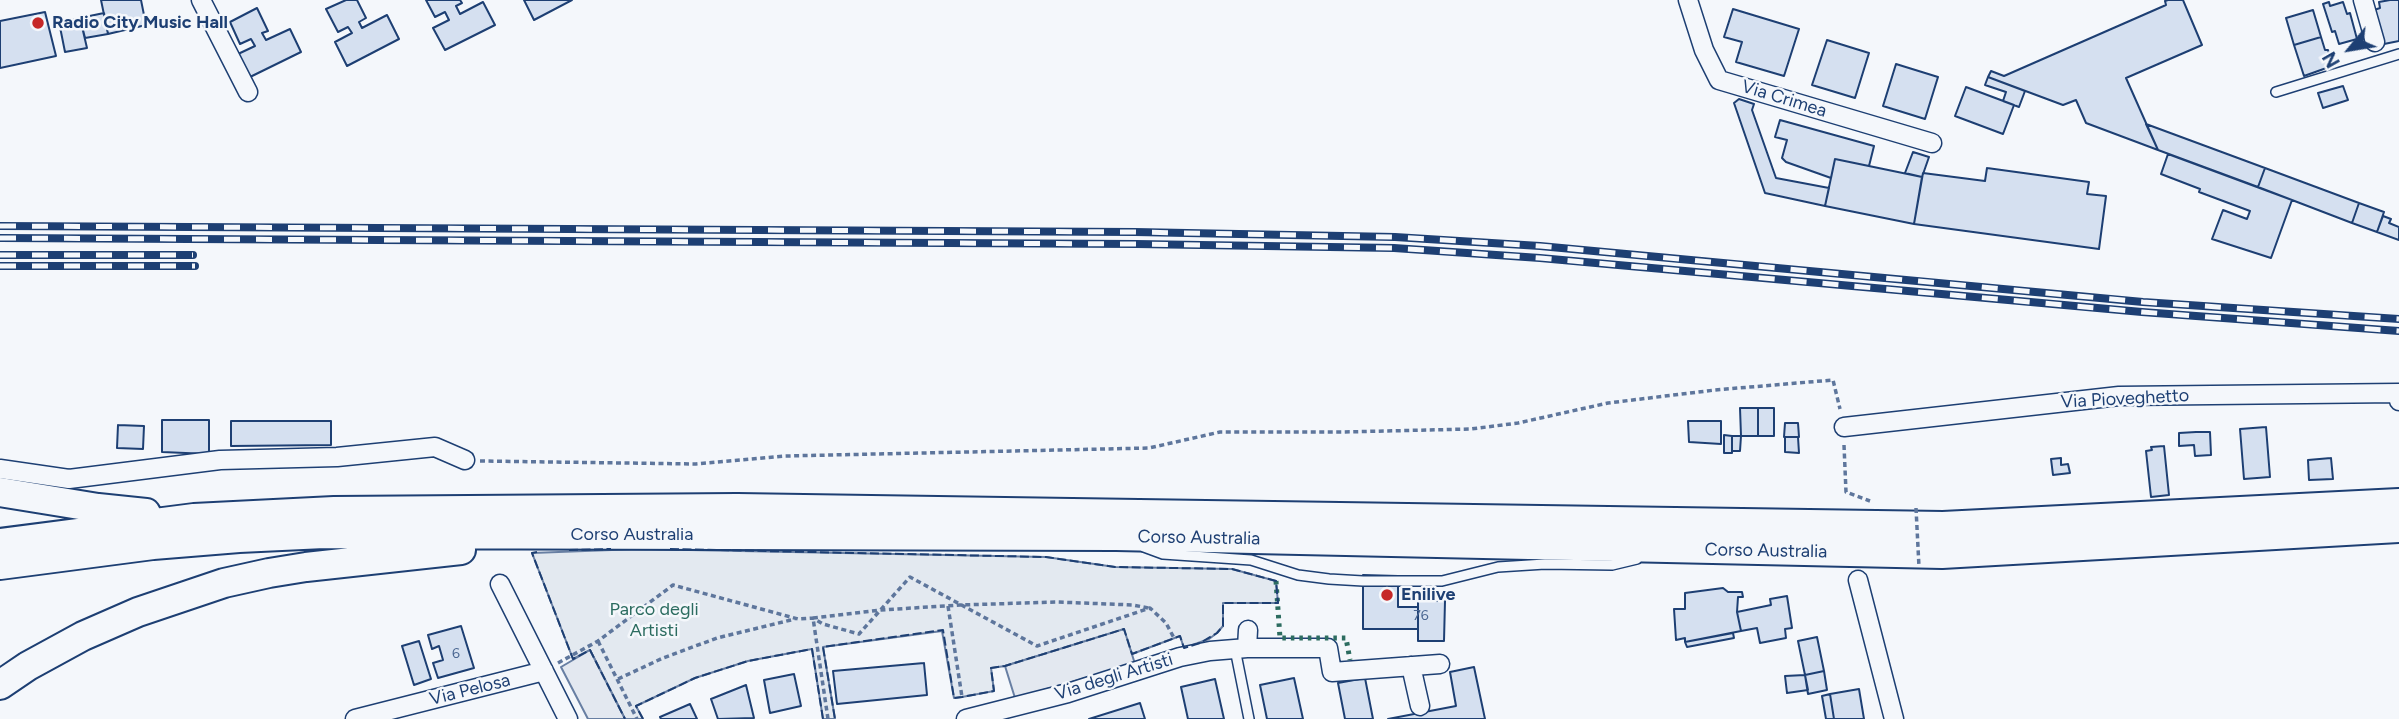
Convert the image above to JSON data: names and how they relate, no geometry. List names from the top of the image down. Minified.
{"streets":{"highway":["Corso Australia"],"street":["Via Crimea","Via Pioveghetto","Via degli Artisti","Via Pelosa"]},"parks":["Parco degli Artisti"],"places":["Radio City Music Hall","Enilive"],"house_numbers":["76","6"],"north":"bottom left"}
